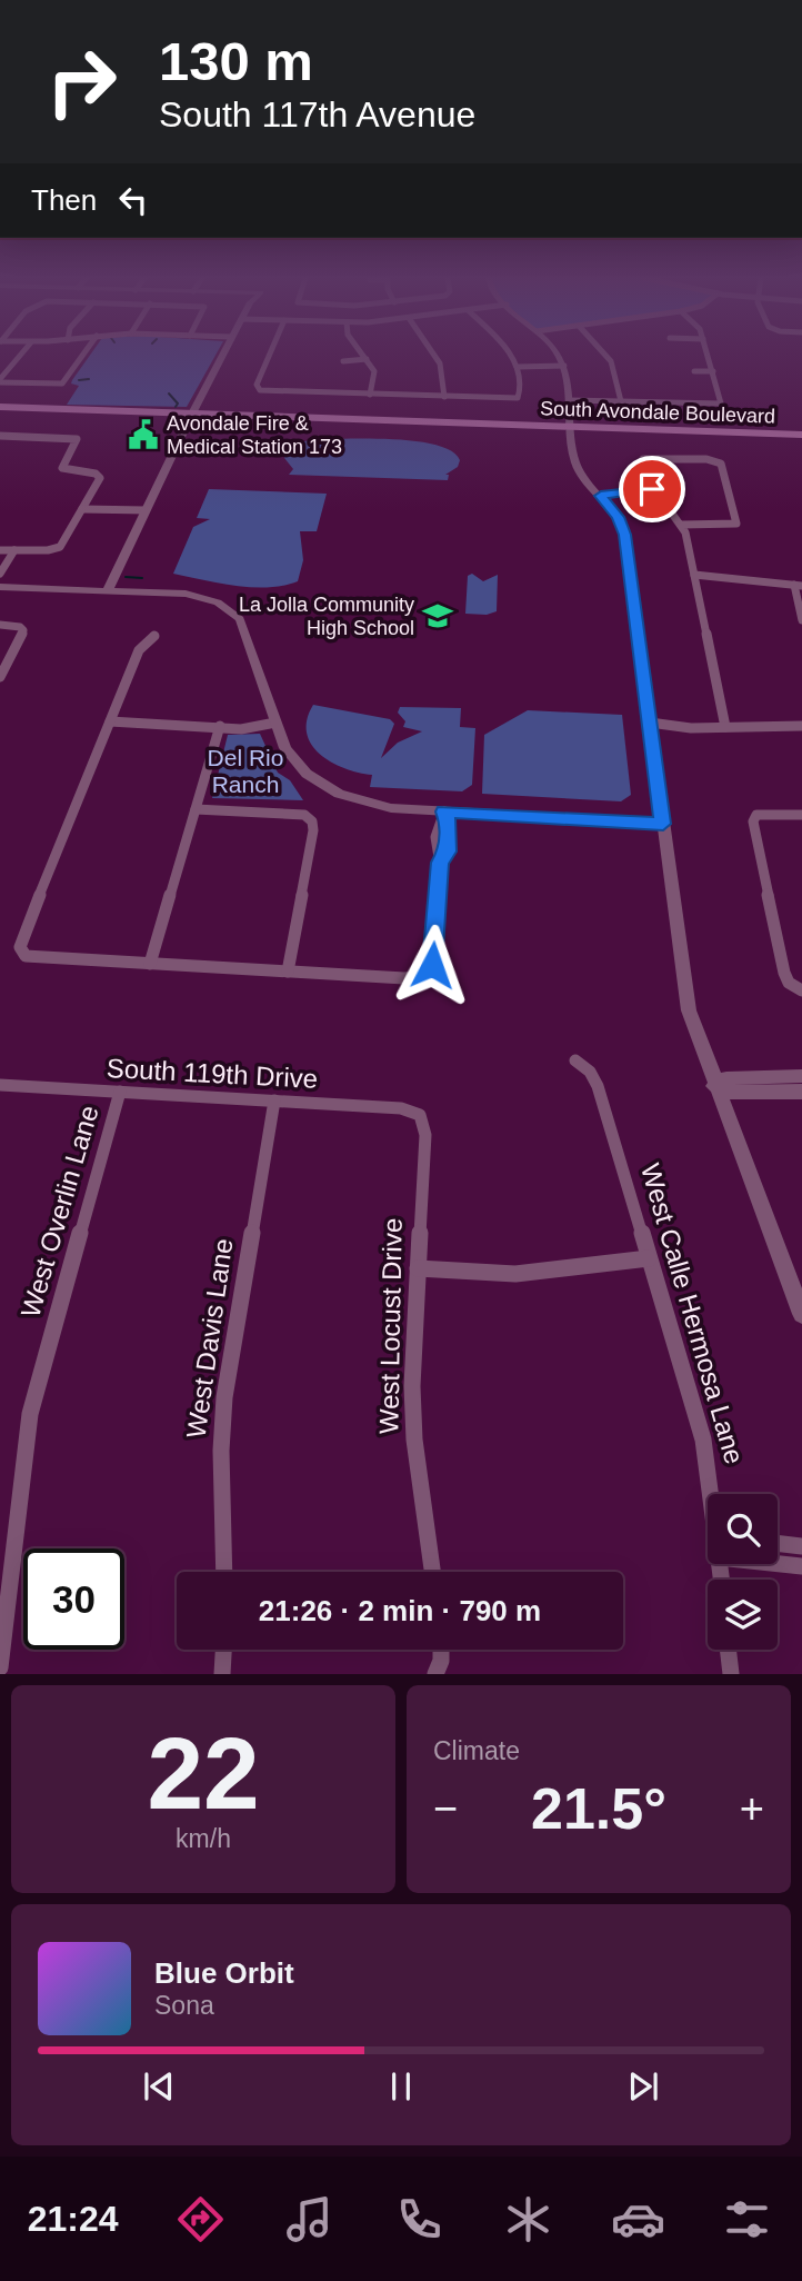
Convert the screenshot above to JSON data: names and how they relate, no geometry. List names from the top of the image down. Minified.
{"streets":{"main road":["South Avondale Boulevard"],"street":["South 119th Drive","West Overlin Lane","West Calle Hermosa Lane","West Locust Drive","West Davis Lane"]},"crossings":[["South 119th Drive","West Overlin Lane"],["South 119th Drive","West Locust Drive"],["South 119th Drive","West Davis Lane"]],"parks":["Del Rio Ranch"],"places":{"public building":["Avondale Fire & Medical Station 173"],"school or university":["La Jolla Community High School"]},"page":{"turn":["130 m","South 117th Avenue"],"then":"Then","limit":"30","trip":"21:26 · 2 min · 790 m","tile":[["22","km/h"],"Climate"],"heat":["−","21.5°","+"],"song":["Blue Orbit","Sona"],"tabs":"21:24"}}
